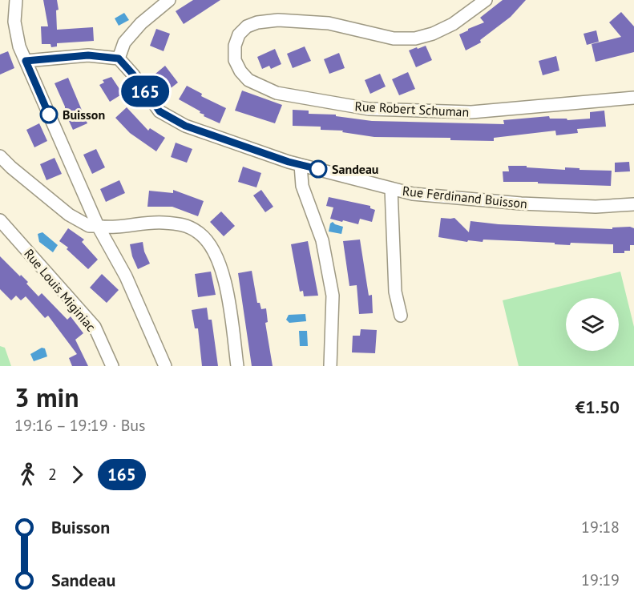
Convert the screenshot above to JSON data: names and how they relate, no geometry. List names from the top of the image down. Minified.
{"streets":{"street":["Rue Robert Schuman","Rue Ferdinand Buisson","Rue Louis Miginiac"]},"places":["Buisson","Sandeau"],"lines":["bus line 165"],"page":{"on_map":"165","heading":["3 min","19:16 – 19:19 · Bus","€1.50"],"legs":["2","165"],"list":[{"name":"Buisson","value":"19:18"},{"name":"Sandeau","value":"19:19"}]}}
